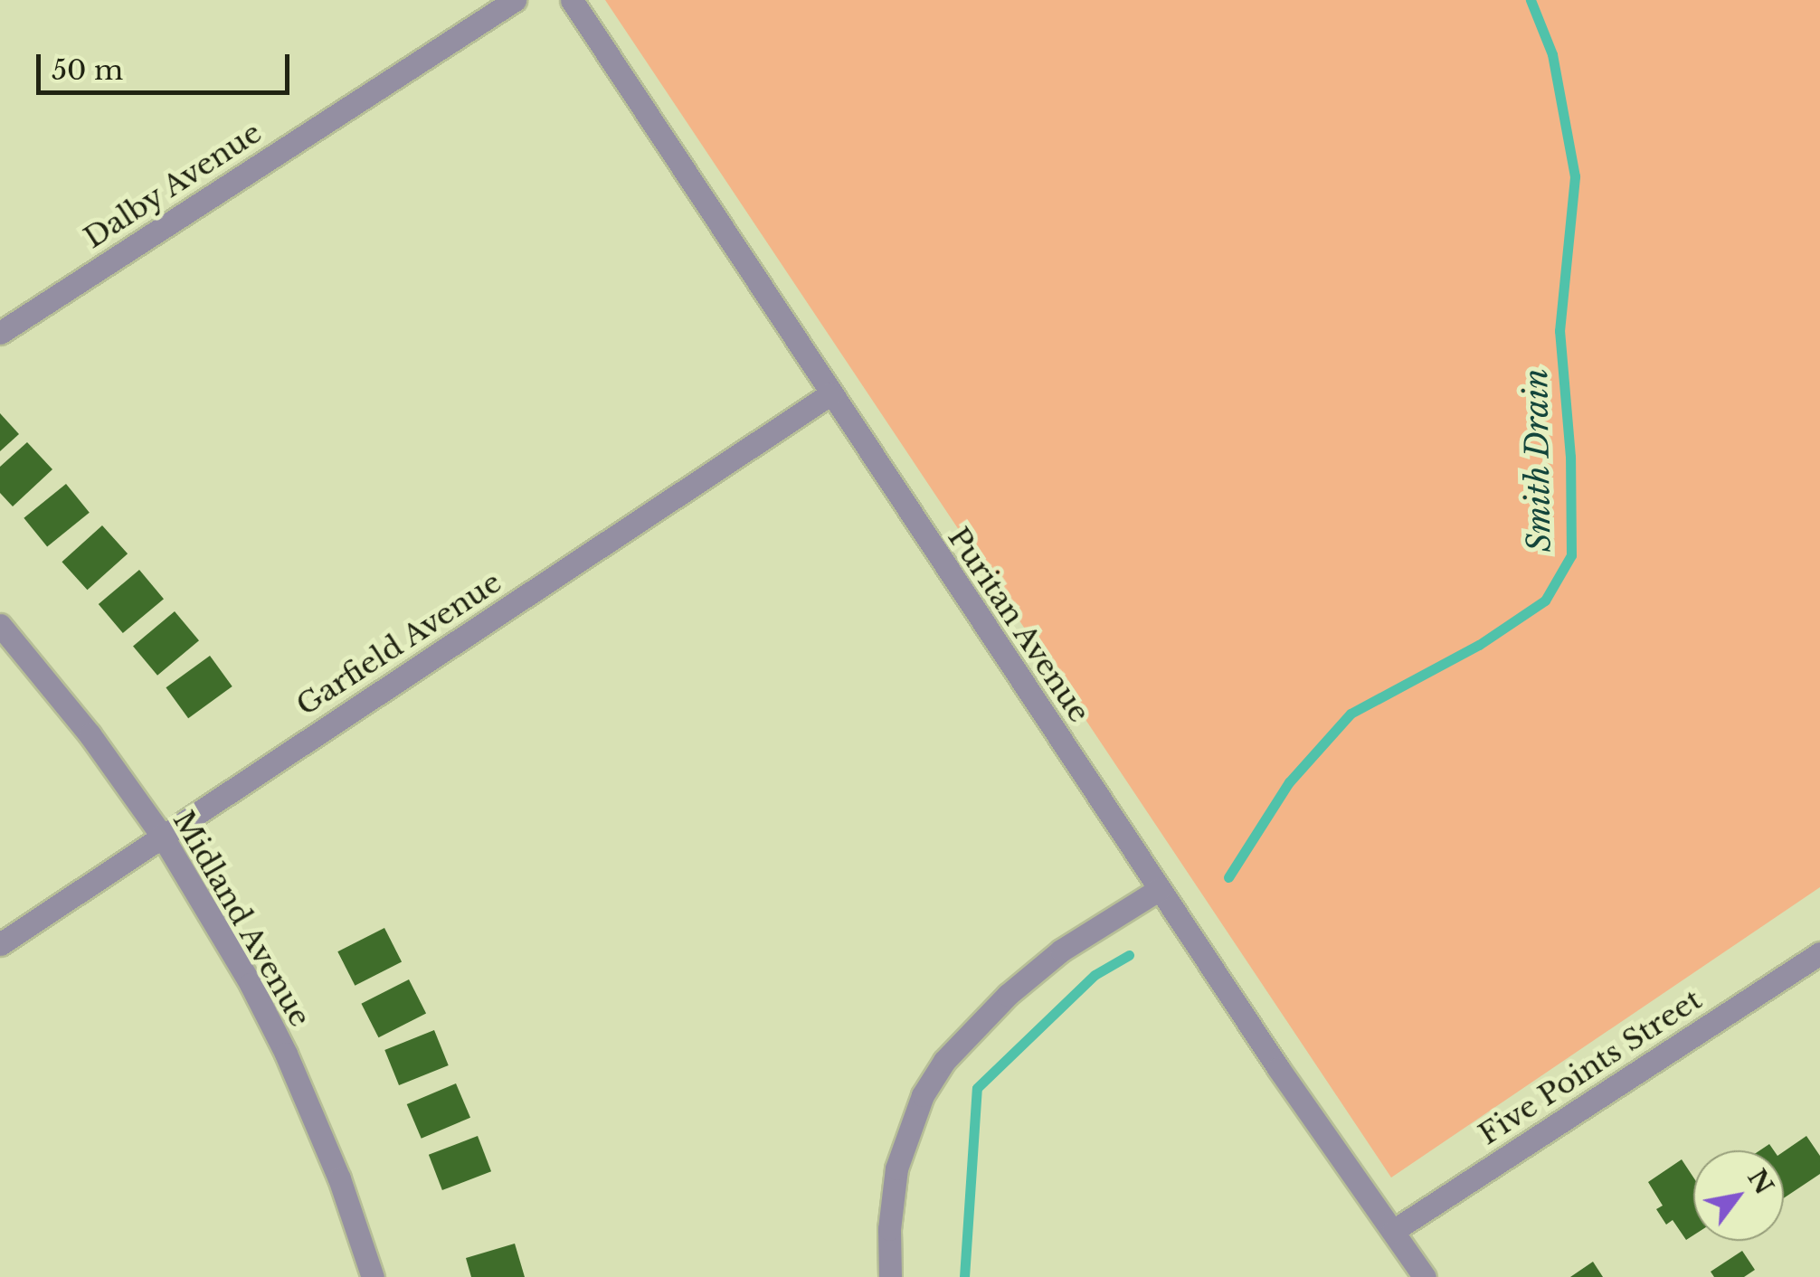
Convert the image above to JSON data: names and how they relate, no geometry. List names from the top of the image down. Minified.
{"streets":{"street":["Dalby Avenue","Puritan Avenue","Garfield Avenue","Midland Avenue","Five Points Street"]},"crossings":[["Puritan Avenue","Garfield Avenue"],["Puritan Avenue","Five Points Street"],["Garfield Avenue","Midland Avenue"]],"water":["Smith Drain"],"scale_bar":"50 m","north":"top right"}
